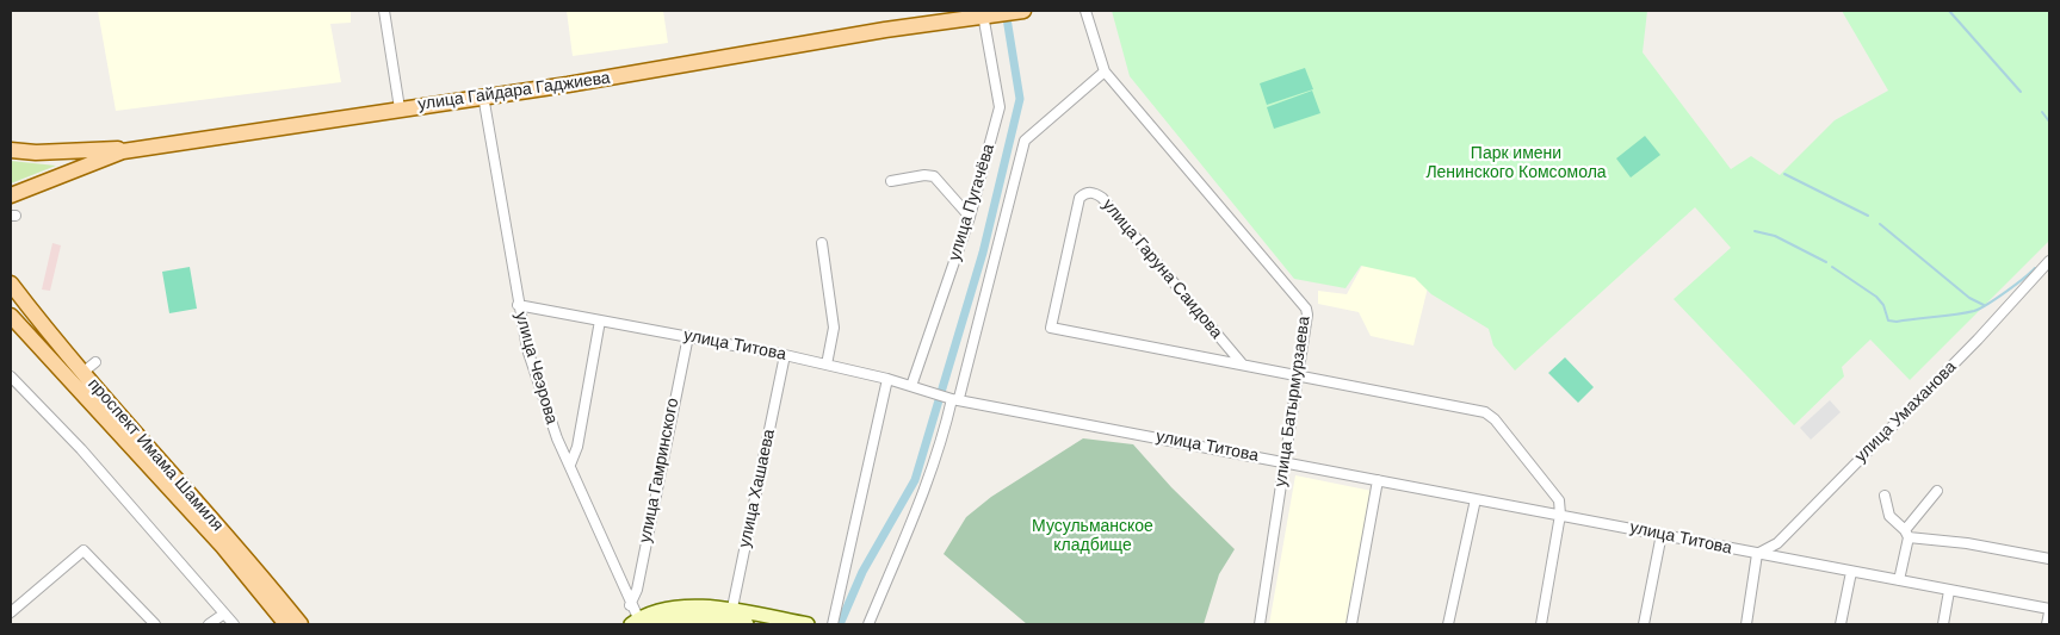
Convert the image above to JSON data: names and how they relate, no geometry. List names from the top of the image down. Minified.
{"streets":{"main road":["улица Гайдара Гаджиева","проспект Имама Шамиля"],"street":["улица Пугачёва","улица Гаруна Саидова","улица Титова","улица Чеэрова","улица Батырмурзаева","улица Умаханова","улица Гамринского","улица Хашаева"]},"crossings":[["улица Гайдара Гаджиева","улица Пугачёва"],["улица Гайдара Гаджиева","улица Чеэрова"],["улица Пугачёва","улица Титова"],["улица Гаруна Саидова","улица Титова"],["улица Гаруна Саидова","улица Батырмурзаева"],["улица Титова","улица Чеэрова"],["улица Титова","улица Батырмурзаева"],["улица Титова","улица Умаханова"],["улица Титова","улица Гамринского"],["улица Титова","улица Хашаева"],["улица Чеэрова","улица Гамринского"]],"parks":["Парк имени Ленинского Комсомола","Мусульманское кладбище"]}
